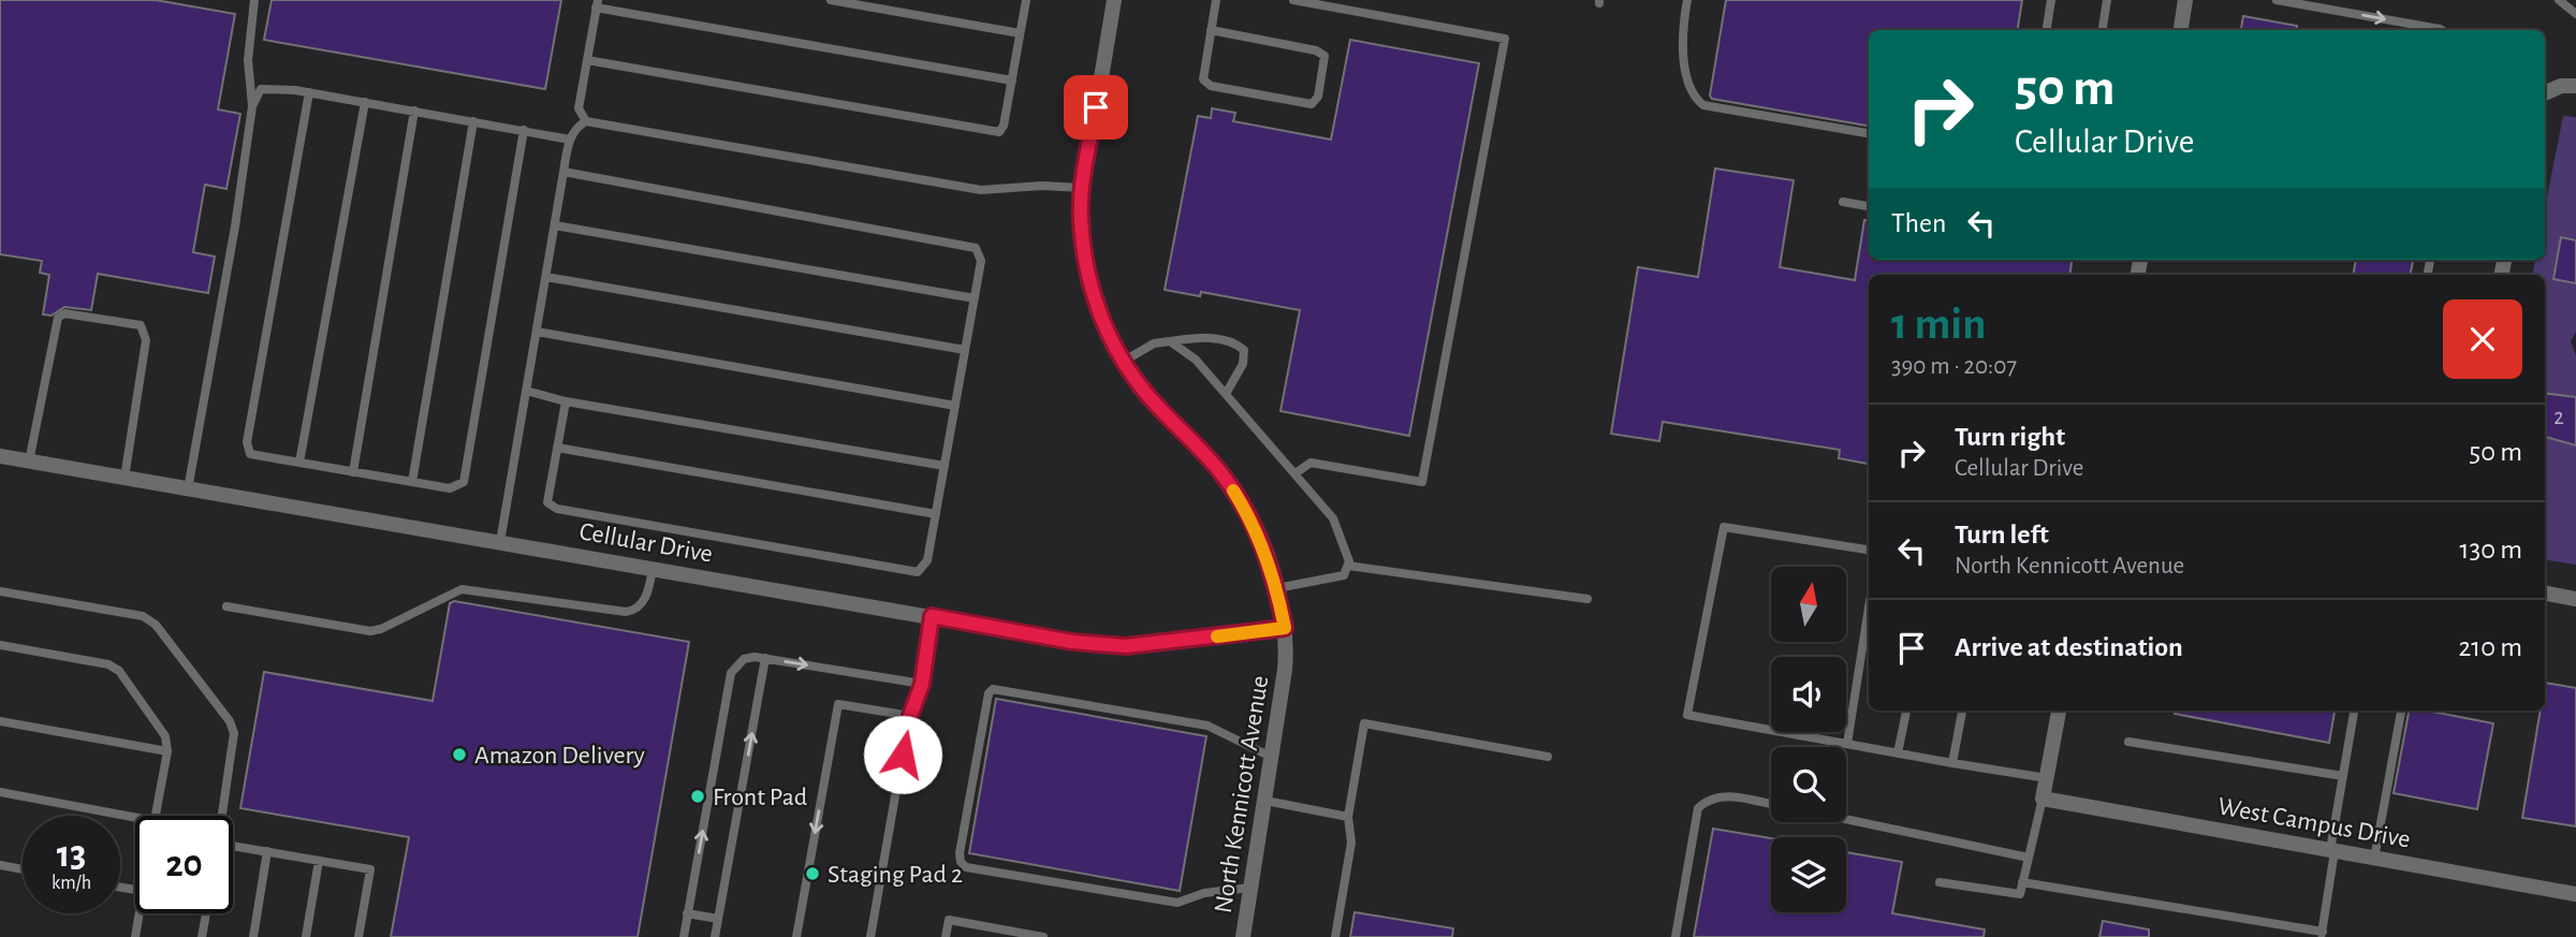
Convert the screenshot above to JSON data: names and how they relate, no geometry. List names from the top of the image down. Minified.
{"streets":{"street":["Cellular Drive","North Kennicott Avenue","West Campus Drive"]},"crossings":[["Cellular Drive","North Kennicott Avenue"]],"places":["Amazon Delivery","Front Pad","Staging Pad 2"],"house_numbers":["2"],"north":"top","page":{"turn":["50 m","Cellular Drive"],"then":"Then","heading":["1 min","390 m · 20:07"],"list":[{"name":"Turn right","note":"Cellular Drive","value":"50 m"},{"name":"Turn left","note":"North Kennicott Avenue","value":"130 m"},{"name":"Arrive at destination","value":"210 m"}],"speed":"13 km/h","limit":"20"}}
